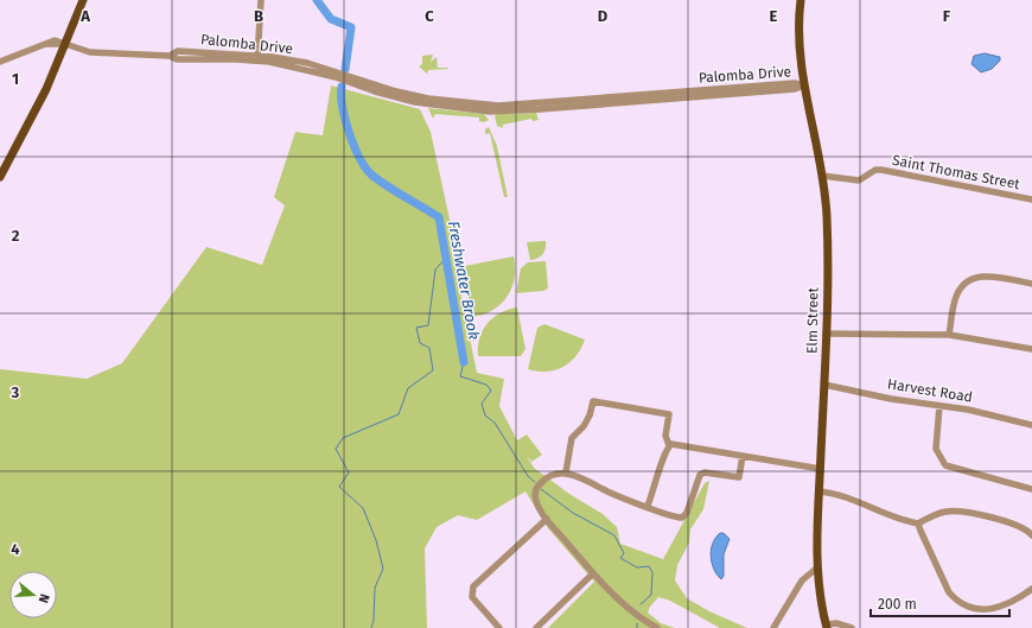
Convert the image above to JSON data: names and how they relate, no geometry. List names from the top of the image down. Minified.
{"streets":{"main road":["Elm Street"],"street":["Palomba Drive","Saint Thomas Street","Harvest Road"]},"crossings":[["Palomba Drive","Elm Street"],["Saint Thomas Street","Elm Street"],["Elm Street","Harvest Road"]],"water":["Freshwater Brook"],"scale_bar":"200 m","north":"right","grid":{"columns":["A","B","C","D","E","F"],"rows":["1","2","3","4"]}}
